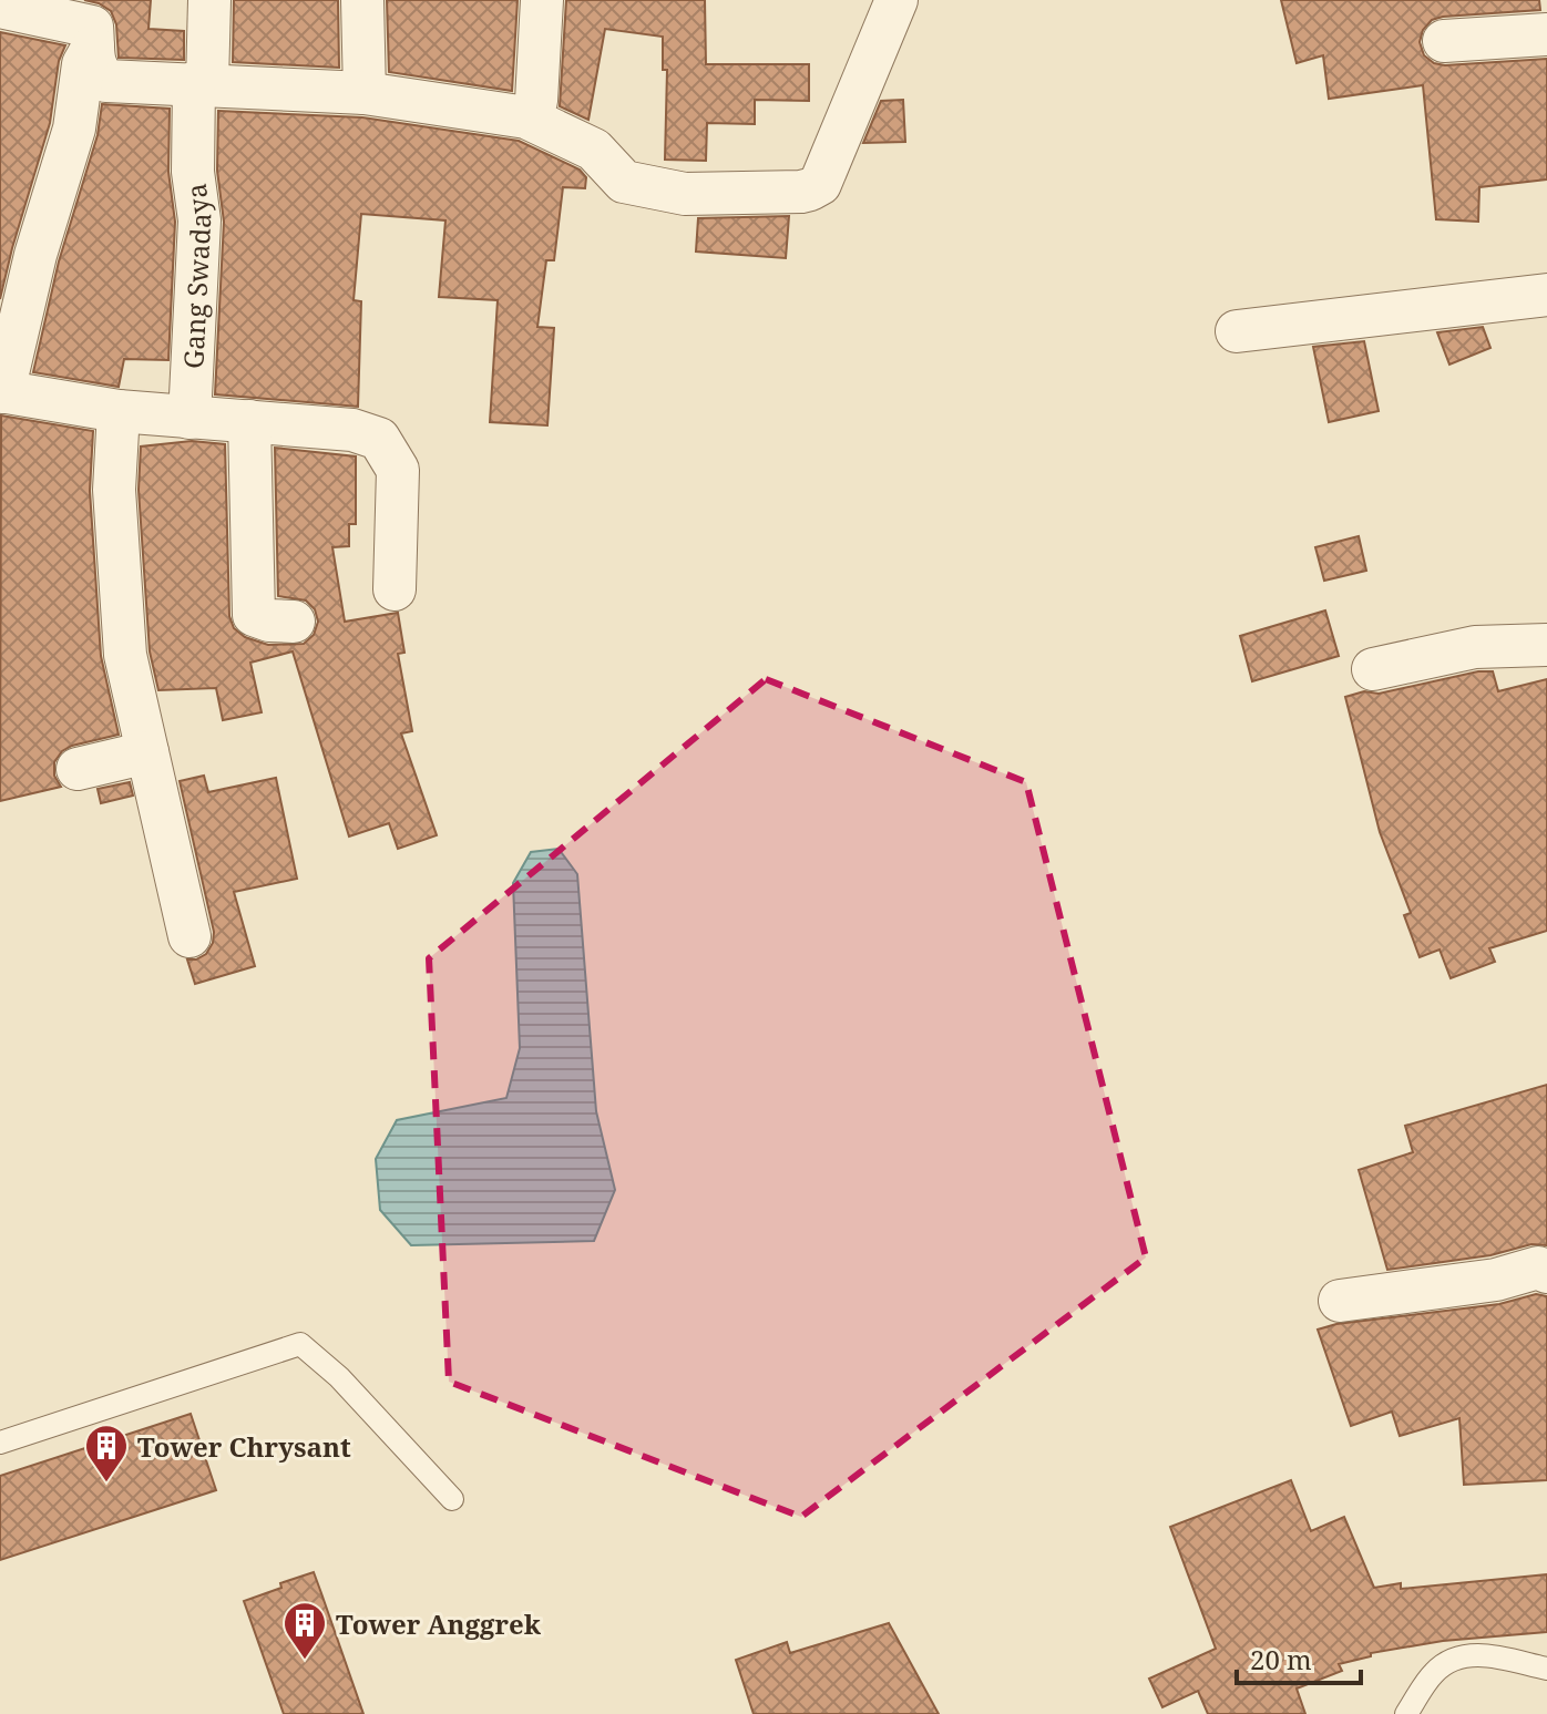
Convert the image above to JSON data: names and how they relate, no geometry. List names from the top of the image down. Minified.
{"streets":{"street":["Gang Swadaya"]},"places":{"building":["Tower Chrysant","Tower Anggrek"]},"scale_bar":"20 m"}
